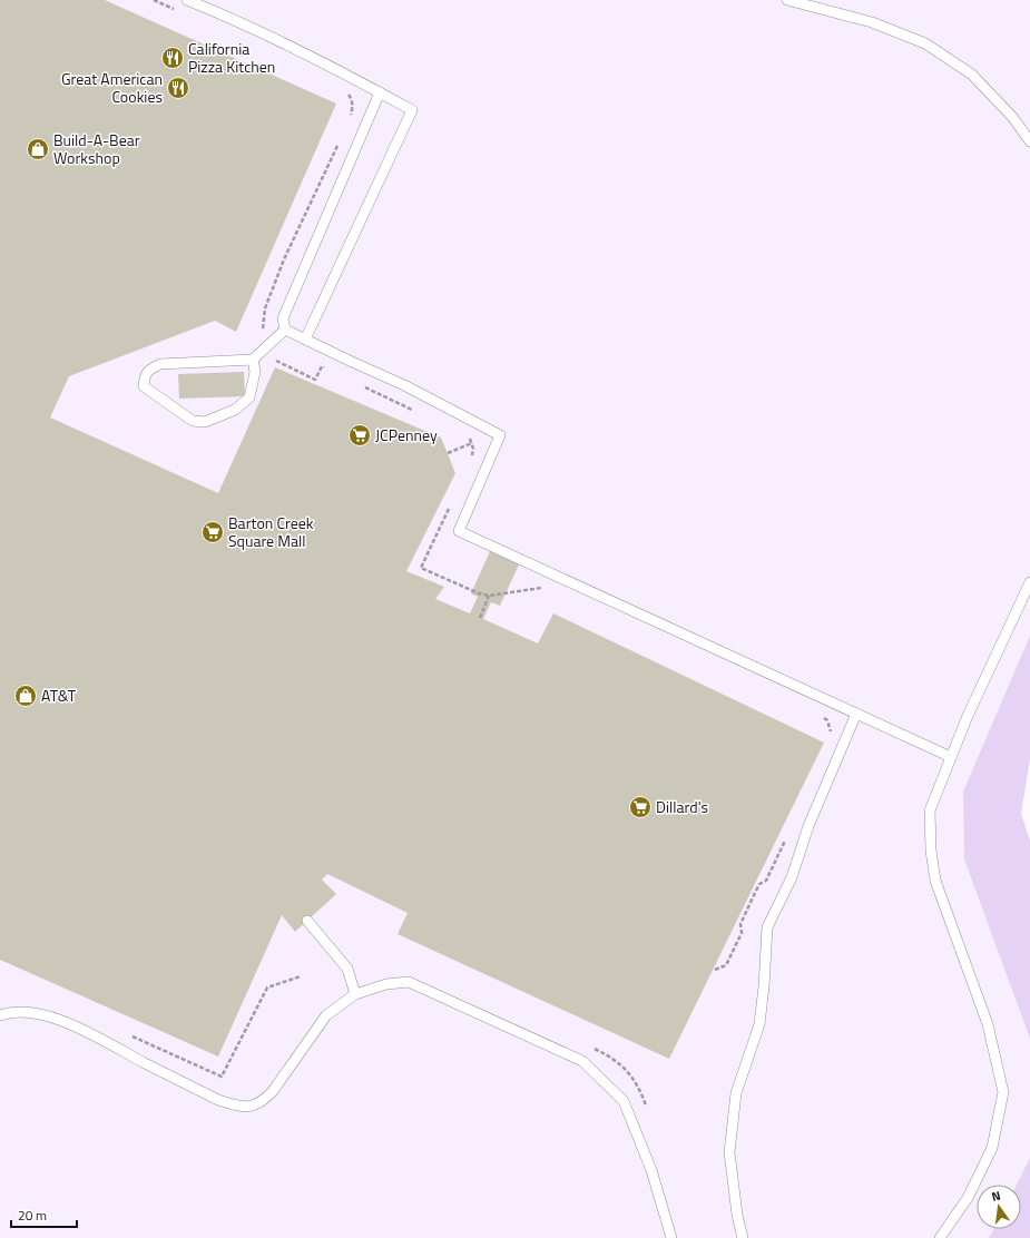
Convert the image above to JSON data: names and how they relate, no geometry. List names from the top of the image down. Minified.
{"places":{"restaurant":["California Pizza Kitchen","Great American Cookies"],"shop":["Build-A-Bear Workshop","AT&T"],"supermarket":["JCPenney","Barton Creek Square Mall","Dillard's"]},"scale_bar":"20 m","north":"top"}
